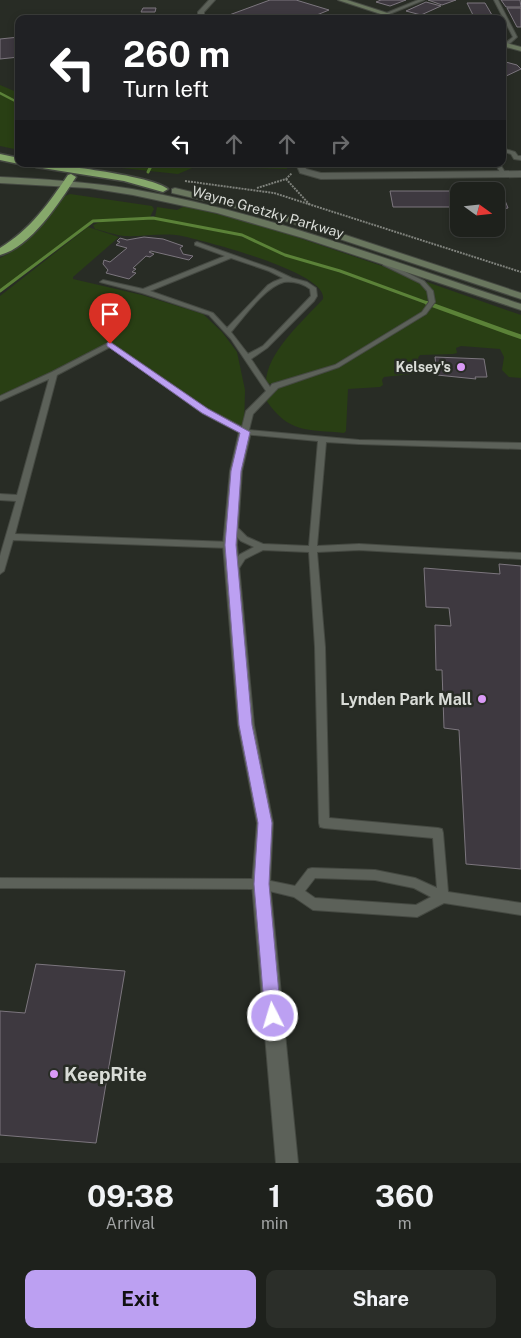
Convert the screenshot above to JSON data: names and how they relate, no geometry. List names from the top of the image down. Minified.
{"streets":{"main road":["Wayne Gretzky Parkway"]},"places":["Kelsey's","Lynden Park Mall","KeepRite"],"north":"right","page":{"turn":["260 m","Turn left"],"eta":["09:38","Arrival","1","min","360","m"],"buttons":["Exit","Share"]}}
